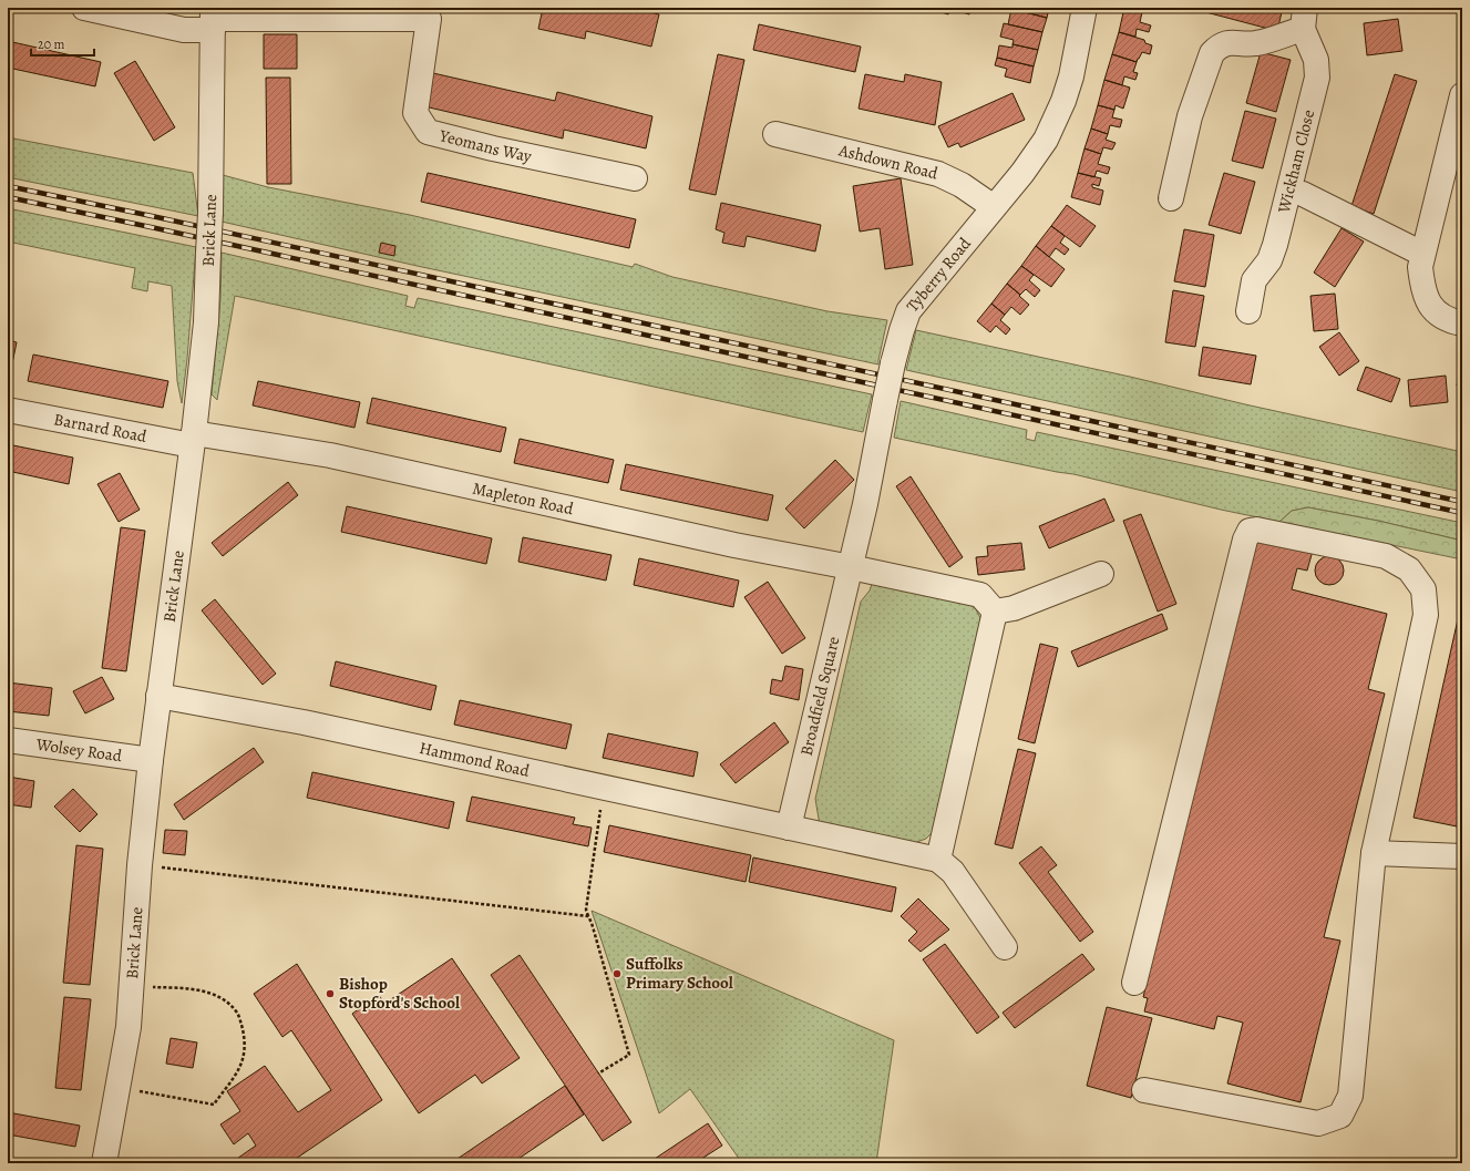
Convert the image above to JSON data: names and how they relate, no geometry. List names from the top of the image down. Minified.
{"streets":{"street":["Yeomans Way","Ashdown Road","Wickham Close","Brick Lane","Tyberry Road","Barnard Road","Mapleton Road","Broadfield Square","Wolsey Road","Hammond Road"]},"crossings":[["Yeomans Way","Brick Lane"],["Ashdown Road","Tyberry Road"],["Brick Lane","Barnard Road"],["Brick Lane","Mapleton Road"],["Brick Lane","Wolsey Road"],["Brick Lane","Hammond Road"],["Tyberry Road","Mapleton Road"],["Tyberry Road","Broadfield Square"],["Barnard Road","Mapleton Road"],["Mapleton Road","Broadfield Square"],["Broadfield Square","Hammond Road"]],"places":["Suffolks Primary School","Bishop Stopford's School"],"scale_bar":"20 m"}
